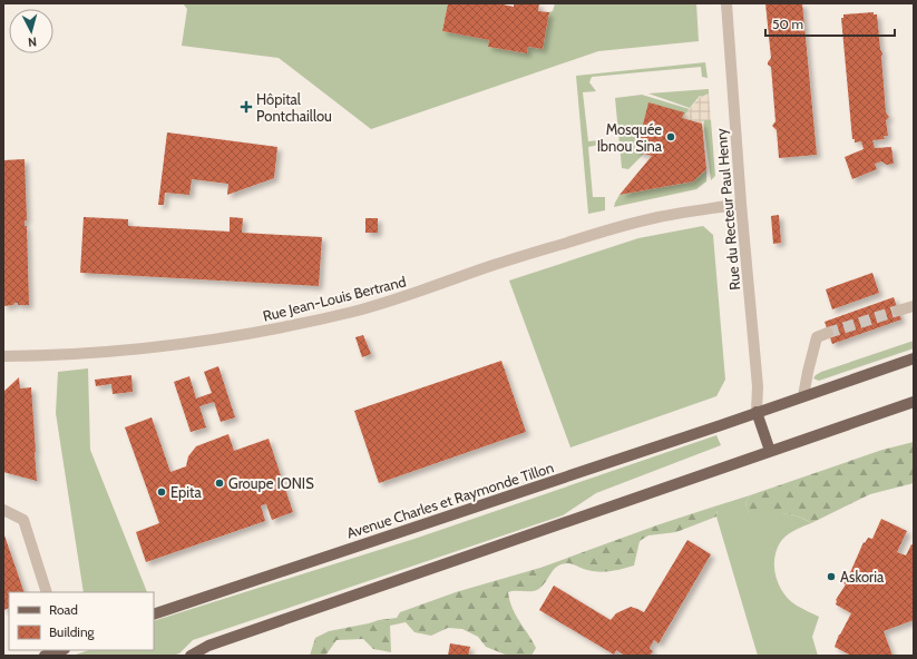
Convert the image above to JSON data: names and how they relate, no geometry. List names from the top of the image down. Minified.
{"streets":{"main road":["Avenue Charles et Raymonde Tillon"],"street":["Rue du Recteur Paul Henry","Rue Jean-Louis Bertrand"]},"crossings":[["Rue du Recteur Paul Henry","Rue Jean-Louis Bertrand"],["Rue du Recteur Paul Henry","Avenue Charles et Raymonde Tillon"]],"places":{"health":["Hôpital Pontchaillou"],"other":["Mosquée Ibnou Sina","Groupe IONIS","Epita","Askoria"]},"legend":["Road","Building"],"scale_bar":"50 m","north":"bottom"}
